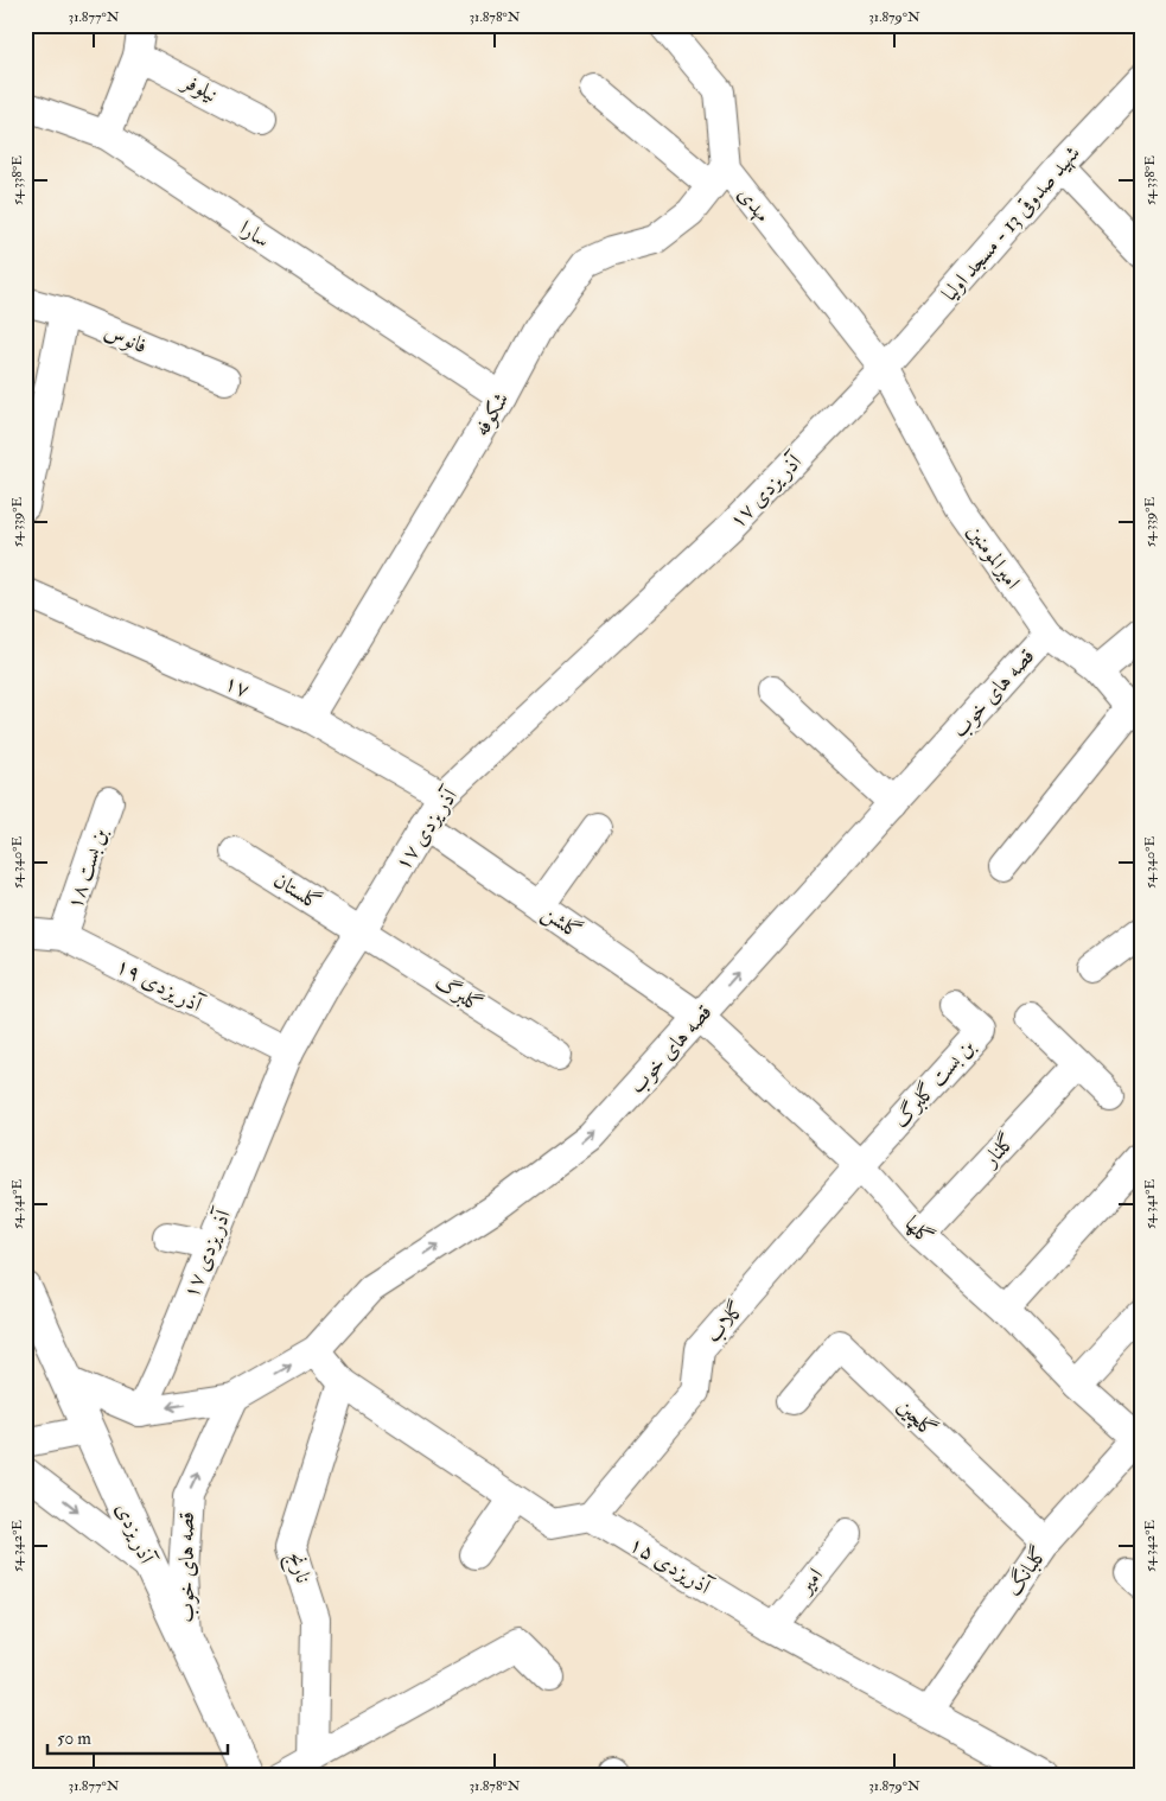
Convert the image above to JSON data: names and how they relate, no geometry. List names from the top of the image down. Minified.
{"streets":{"street":["نیلوفر","مهدی","شهید صدوقی 13 - مسجد اولیا","سارا","فانوس","شکوفه","آذر یزدی ۱۷","امیرالمومنین","۱۷","قصه های خوب","بن بست ۱۸","گلستان","گلشن","آذر یزدی ۱۹","گلبرگ","بن بست گلبرگ","گلنار","گلها","گلاب","گلچین","آذر یزدی","۱۵ آذریزدی","نارنج","گلبانگ","امیر"]},"crossings":[["مهدی","شهید صدوقی 13 - مسجد اولیا"],["مهدی","شکوفه"],["مهدی","آذر یزدی ۱۷"],["مهدی","امیرالمومنین"],["شهید صدوقی 13 - مسجد اولیا","آذر یزدی ۱۷"],["شهید صدوقی 13 - مسجد اولیا","امیرالمومنین"],["سارا","شکوفه"],["شکوفه","۱۷"],["آذر یزدی ۱۷","امیرالمومنین"],["آذر یزدی ۱۷","۱۷"],["آذر یزدی ۱۷","قصه های خوب"],["آذر یزدی ۱۷","گلستان"],["آذر یزدی ۱۷","گلشن"],["آذر یزدی ۱۷","آذر یزدی ۱۹"],["آذر یزدی ۱۷","گلبرگ"],["امیرالمومنین","قصه های خوب"],["قصه های خوب","گلشن"],["قصه های خوب","گلها"],["قصه های خوب","آذر یزدی"],["بن بست ۱۸","آذر یزدی ۱۹"],["گلستان","گلبرگ"],["گلشن","گلها"],["بن بست گلبرگ","گلها"],["بن بست گلبرگ","گلاب"],["گلنار","گلها"],["گلها","گلاب"],["گلها","گلبانگ"],["گلاب","۱۵ آذریزدی"],["گلچین","گلبانگ"],["۱۵ آذریزدی","گلبانگ"],["۱۵ آذریزدی","امیر"]],"one_way":["قصه های خوب"],"scale_bar":"50 m","coordinates":["31.877°N","31.878°N","31.879°N","54.338°E","54.339°E","54.340°E","54.341°E","54.342°E"]}
